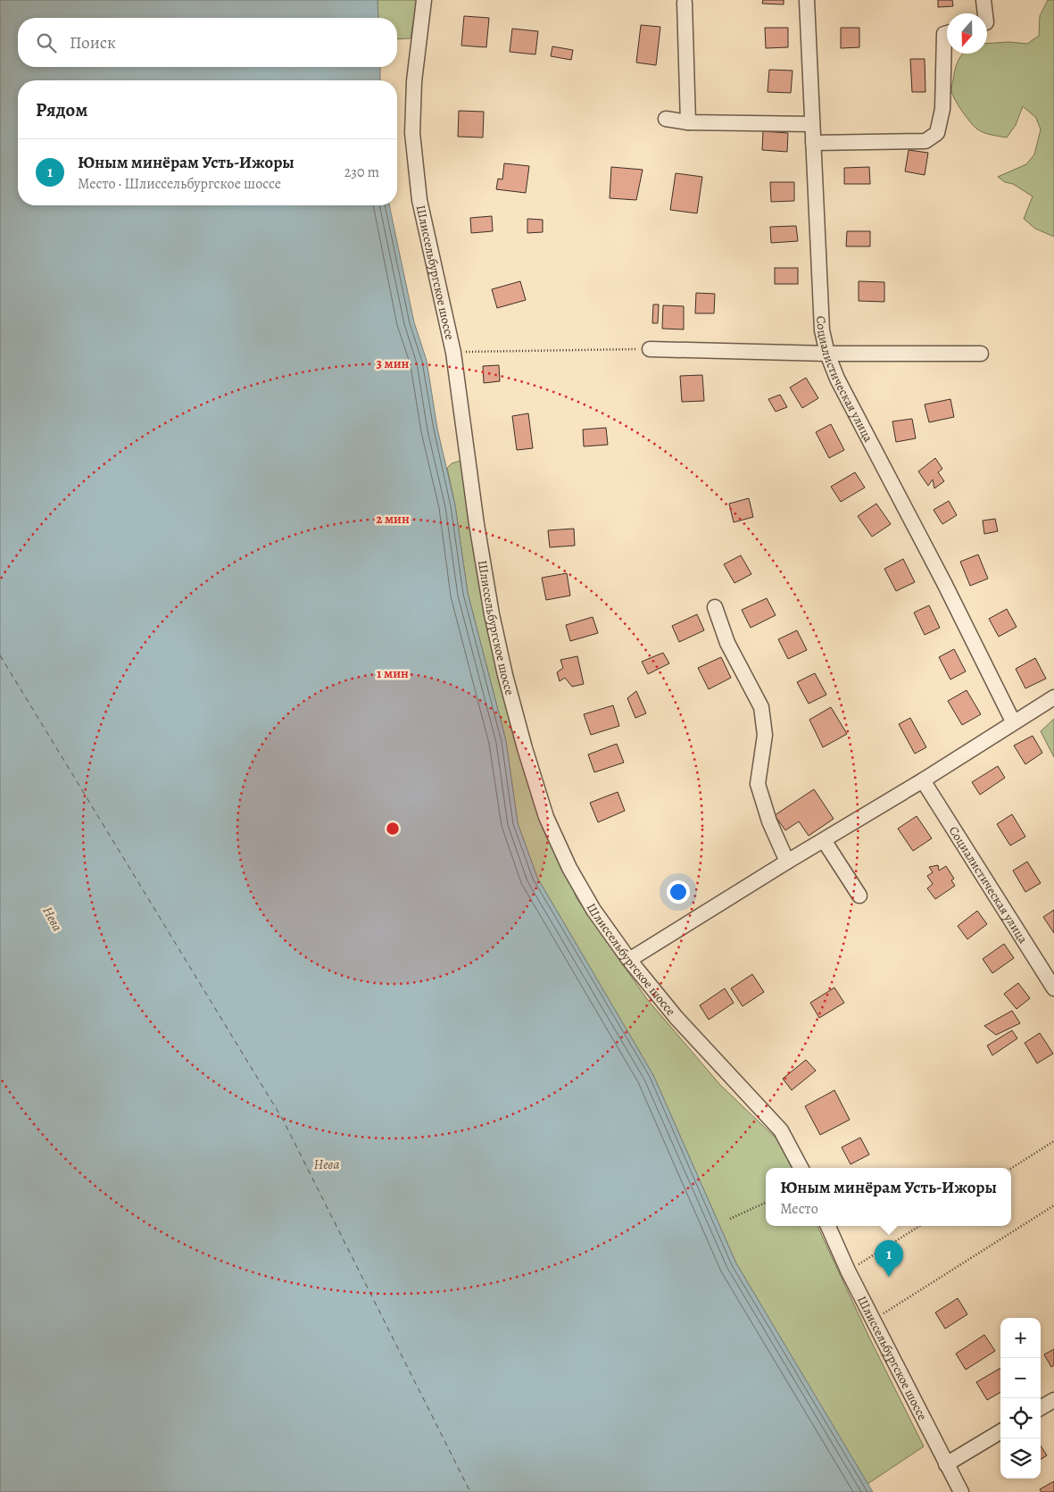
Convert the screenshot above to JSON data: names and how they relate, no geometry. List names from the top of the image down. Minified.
{"streets":{"street":["Шлиссельбургское шоссе","Социалистическая улица"]},"water":["Нева"],"north":"bottom","page":{"search":"Поиск","heading":"Рядом","list":[{"mark":"1","name":"Юным минёрам Усть-Ижоры","note":"Место · Шлиссельбургское шоссе","value":"230 m"}],"popup":["Юным минёрам Усть-Ижоры","Место"],"pins":"1","map_buttons":["+","−"]},"rings":["3 мин","2 мин","1 мин"]}
